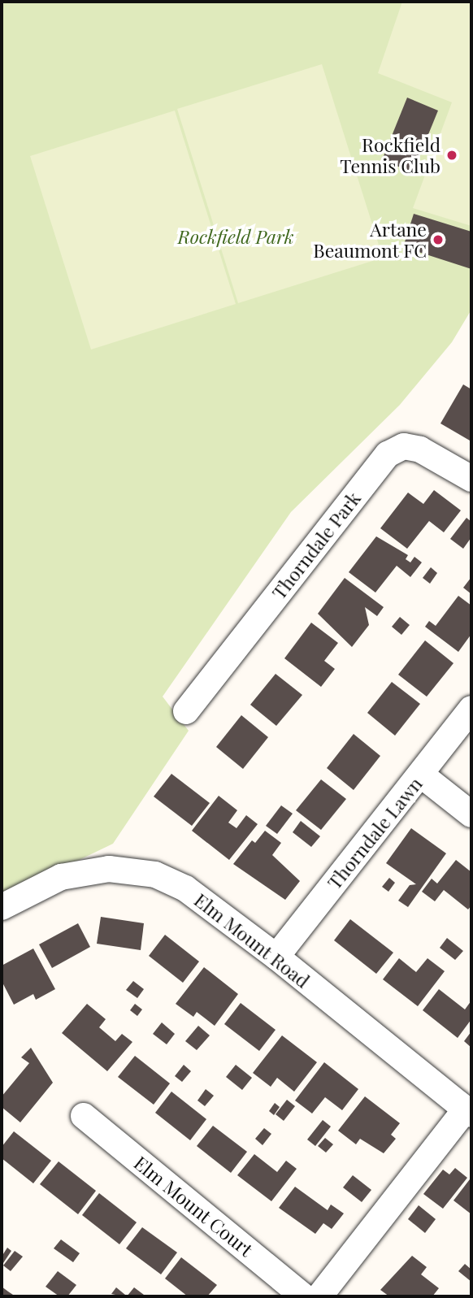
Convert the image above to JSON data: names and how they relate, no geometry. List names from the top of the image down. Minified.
{"streets":{"street":["Thorndale Park","Thorndale Lawn","Elm Mount Road","Elm Mount Court"]},"crossings":[["Thorndale Lawn","Elm Mount Road"]],"parks":["Rockfield Park"],"places":["Rockfield Tennis Club","Artane Beaumont FC"]}
